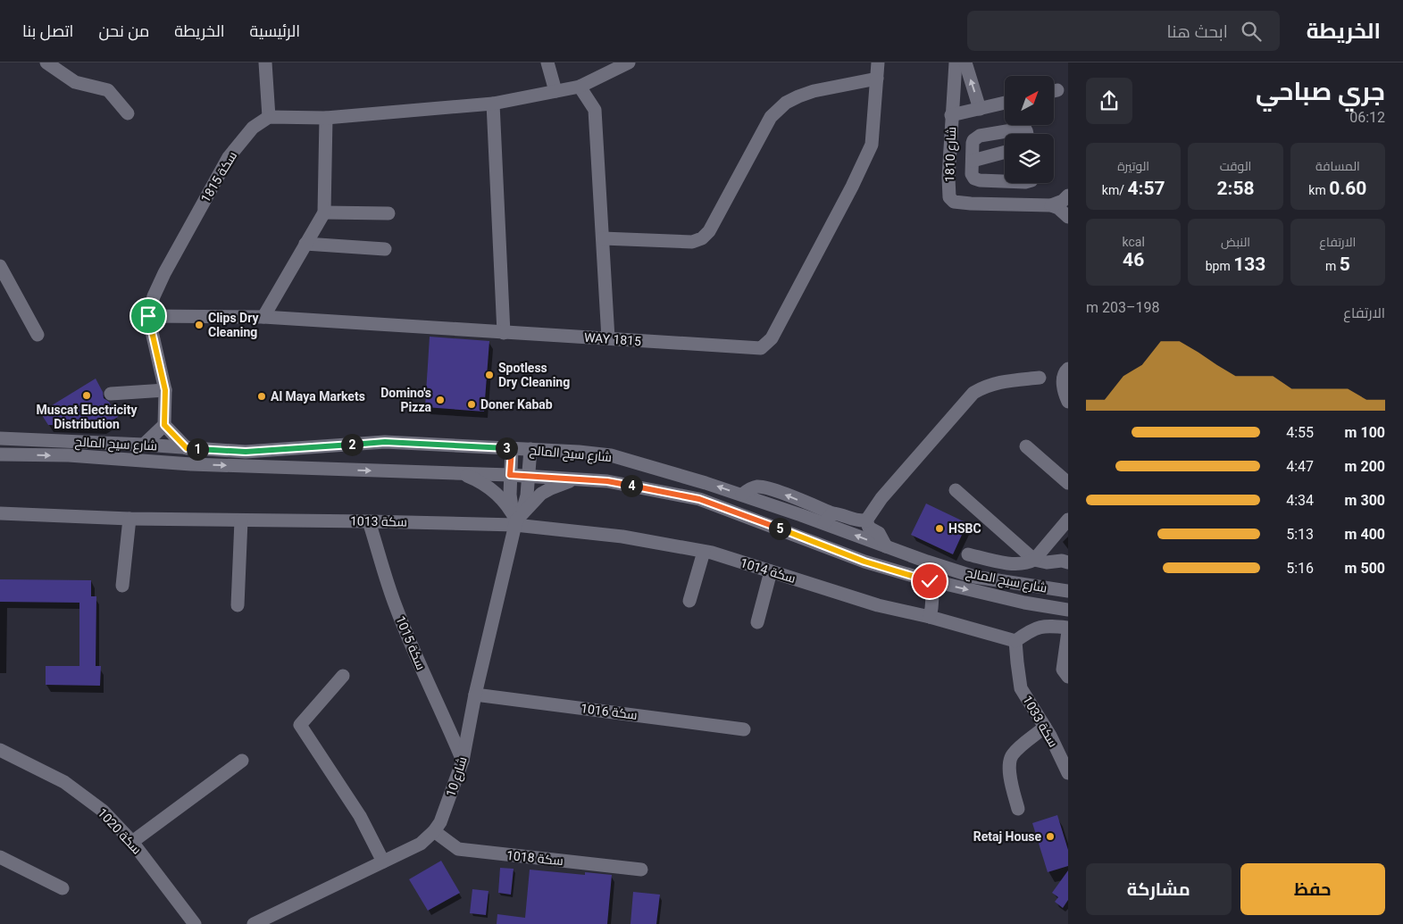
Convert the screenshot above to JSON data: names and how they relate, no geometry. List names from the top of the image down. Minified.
{"streets":{"street":["شارع 1810","سكة 1815","WAY 1815","شارع سيح المالح","سكة 1013","سكة 1014","سكة 1015","سكة 1016","سكة 1033","شارع 10","سكة 1020","سكة 1018"]},"crossings":[["سكة 1815","WAY 1815"],["شارع سيح المالح","شارع 10"],["سكة 1013","سكة 1014"],["سكة 1013","سكة 1015"],["سكة 1013","شارع 10"],["سكة 1014","سكة 1033"],["سكة 1014","شارع 10"],["سكة 1015","شارع 10"],["سكة 1016","شارع 10"],["شارع 10","سكة 1018"]],"places":["Clips Dry Cleaning","Spotless Dry Cleaning","Muscat Electricity Distribution","Al Maya Markets","Domino's Pizza","Doner Kabab","HSBC","Retaj House"],"north":"top right","page":{"header":"الخريطة","search":"ابحث هنا","nav":["الرئيسية","الخريطة","من نحن","اتصل بنا"],"heading":["جري صباحي","06:12"],"stats":[["المسافة","0.60 km"],["الوقت","2:58"],["الوتيرة","4:57 /km"],["الارتفاع","5 m"],["النبض","133 bpm"],["kcal","46"]],"chart":["الارتفاع","198–203 m"],"list":[{"name":"100 m","note":"4:55"},{"name":"200 m","note":"4:47"},{"name":"300 m","note":"4:34"},{"name":"400 m","note":"5:13"},{"name":"500 m","note":"5:16"}],"pins":["2","3","1","4","5"],"buttons":["حفظ","مشاركة"]}}
